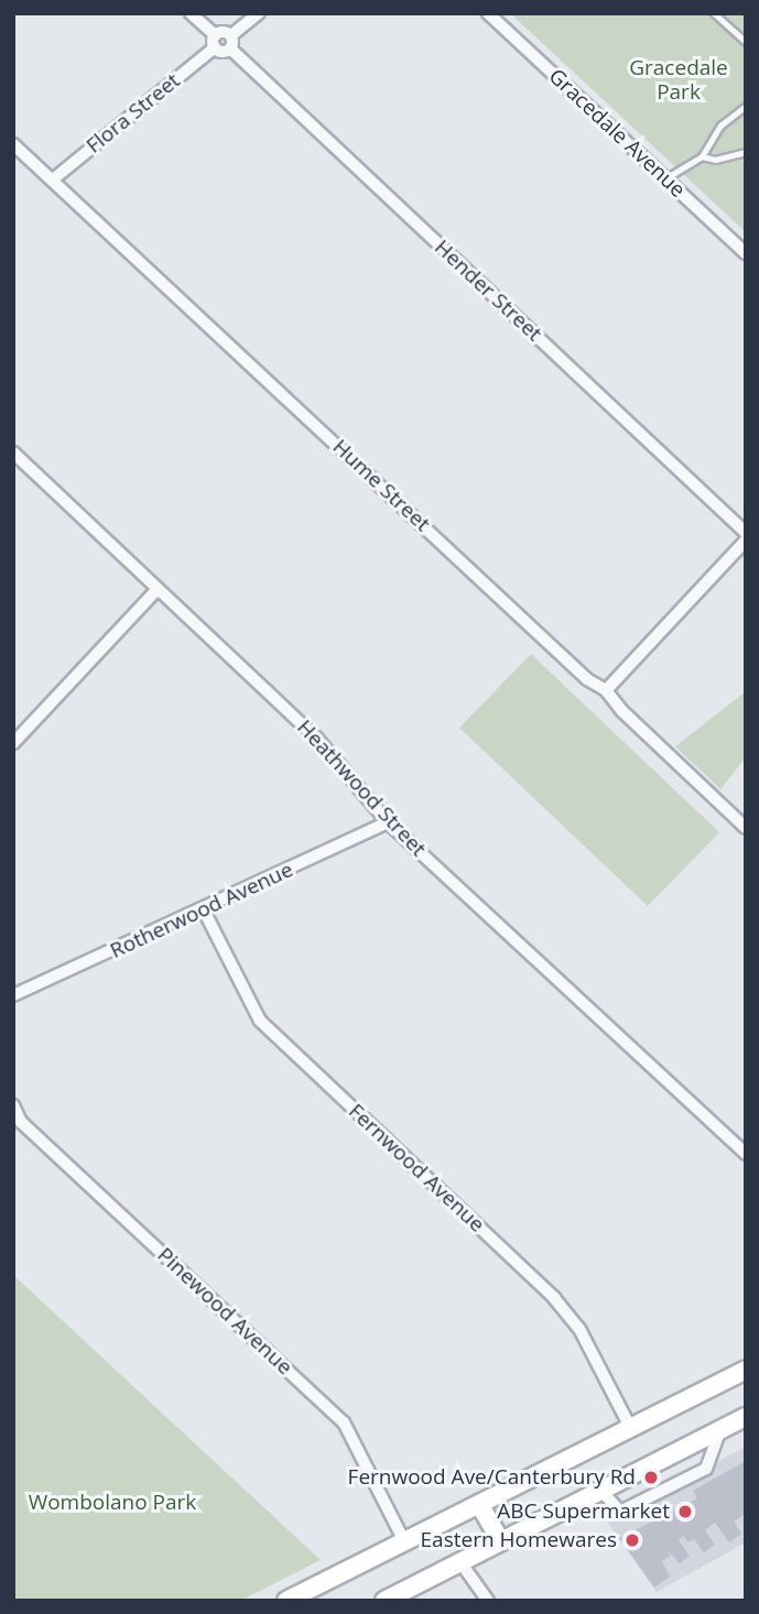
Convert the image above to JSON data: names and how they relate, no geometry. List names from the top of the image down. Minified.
{"streets":{"street":["Flora Street","Gracedale Avenue","Hender Street","Hume Street","Heathwood Street","Rotherwood Avenue","Fernwood Avenue","Pinewood Avenue"]},"crossings":[["Flora Street","Hume Street"],["Heathwood Street","Rotherwood Avenue"],["Rotherwood Avenue","Fernwood Avenue"]],"parks":["Gracedale Park","Wombolano Park"],"places":["Fernwood Ave/Canterbury Rd","ABC Supermarket","Eastern Homewares"]}
